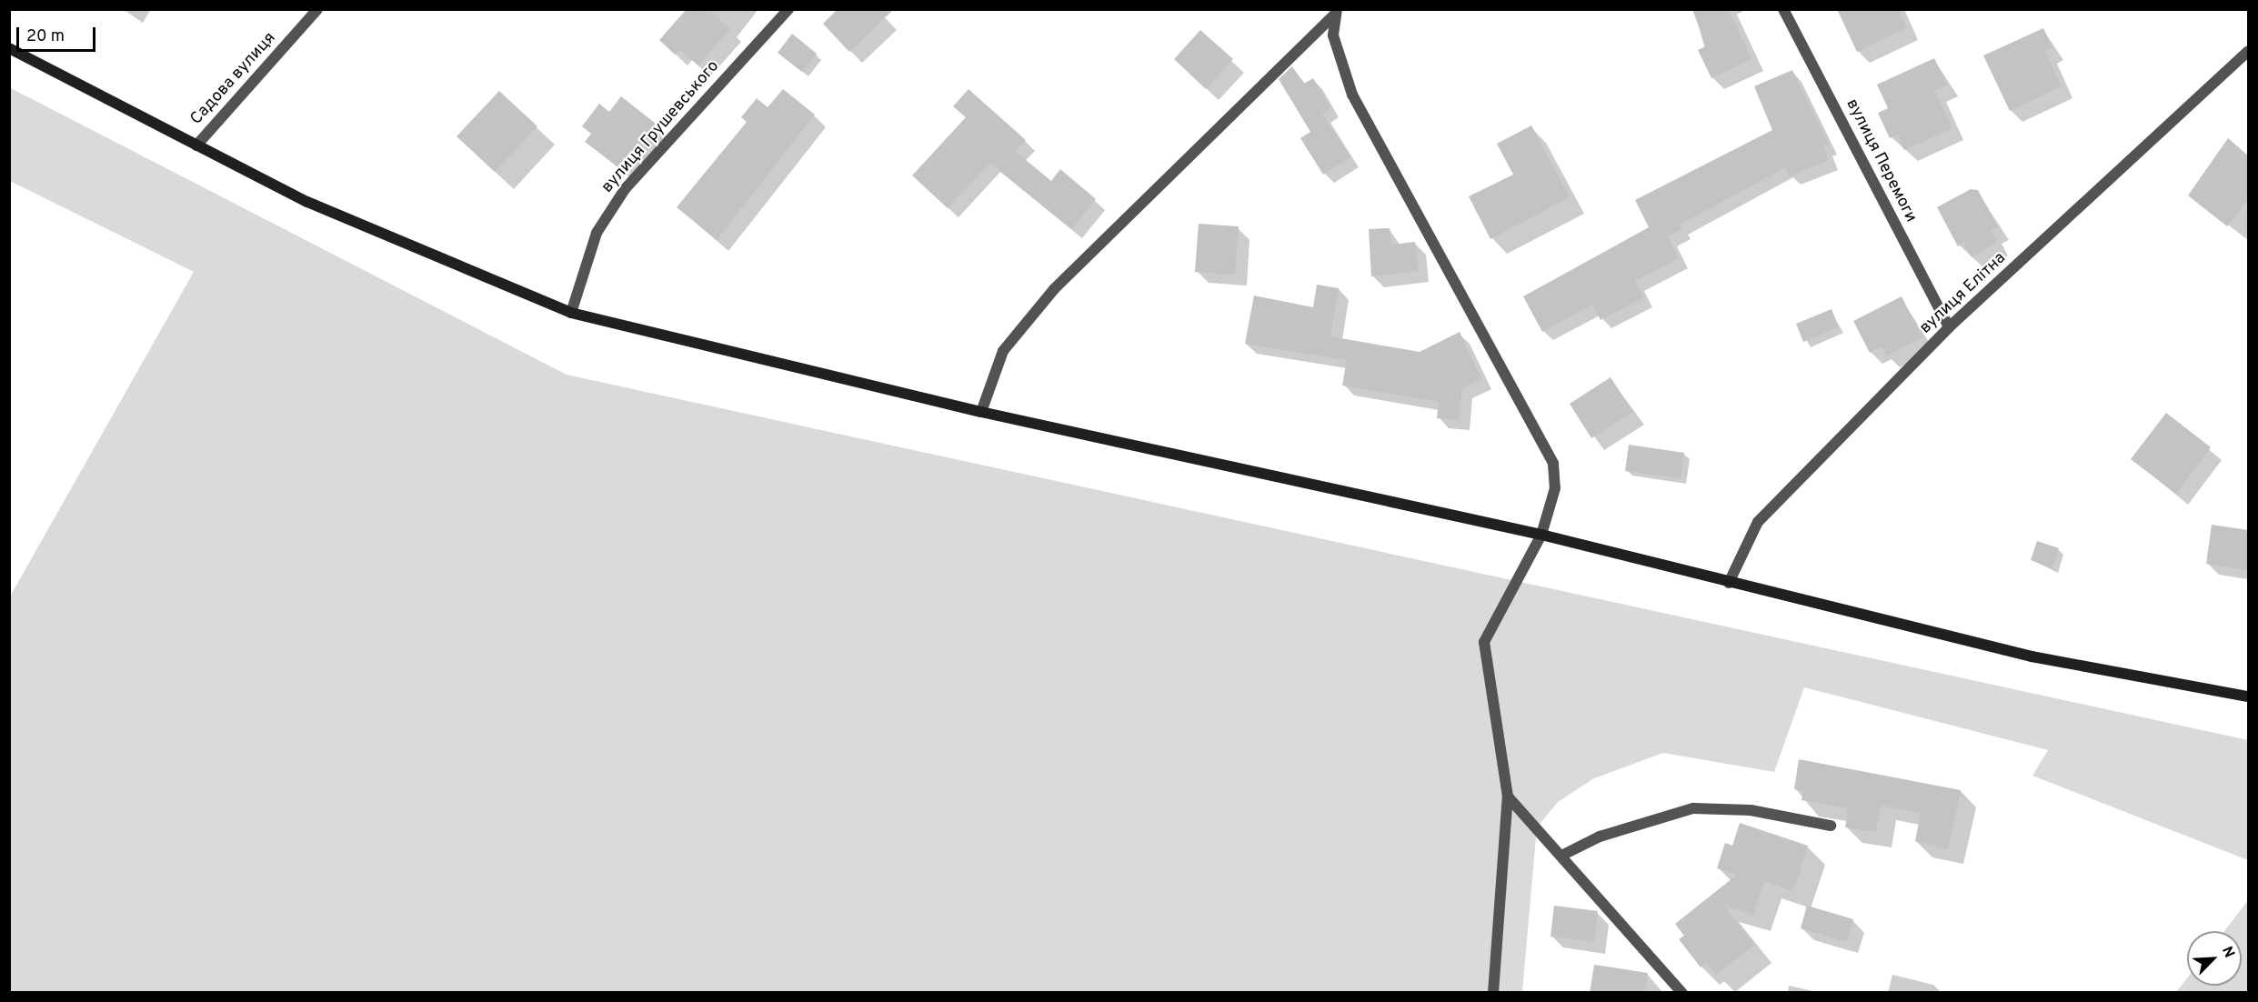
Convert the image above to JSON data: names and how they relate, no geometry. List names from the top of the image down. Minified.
{"streets":{"street":["Садова вулиця","вулиця Грушевського","вулиця Перемоги","вулиця Елітна"]},"crossings":[["вулиця Перемоги","вулиця Елітна"]],"scale_bar":"20 m","north":"top right"}
